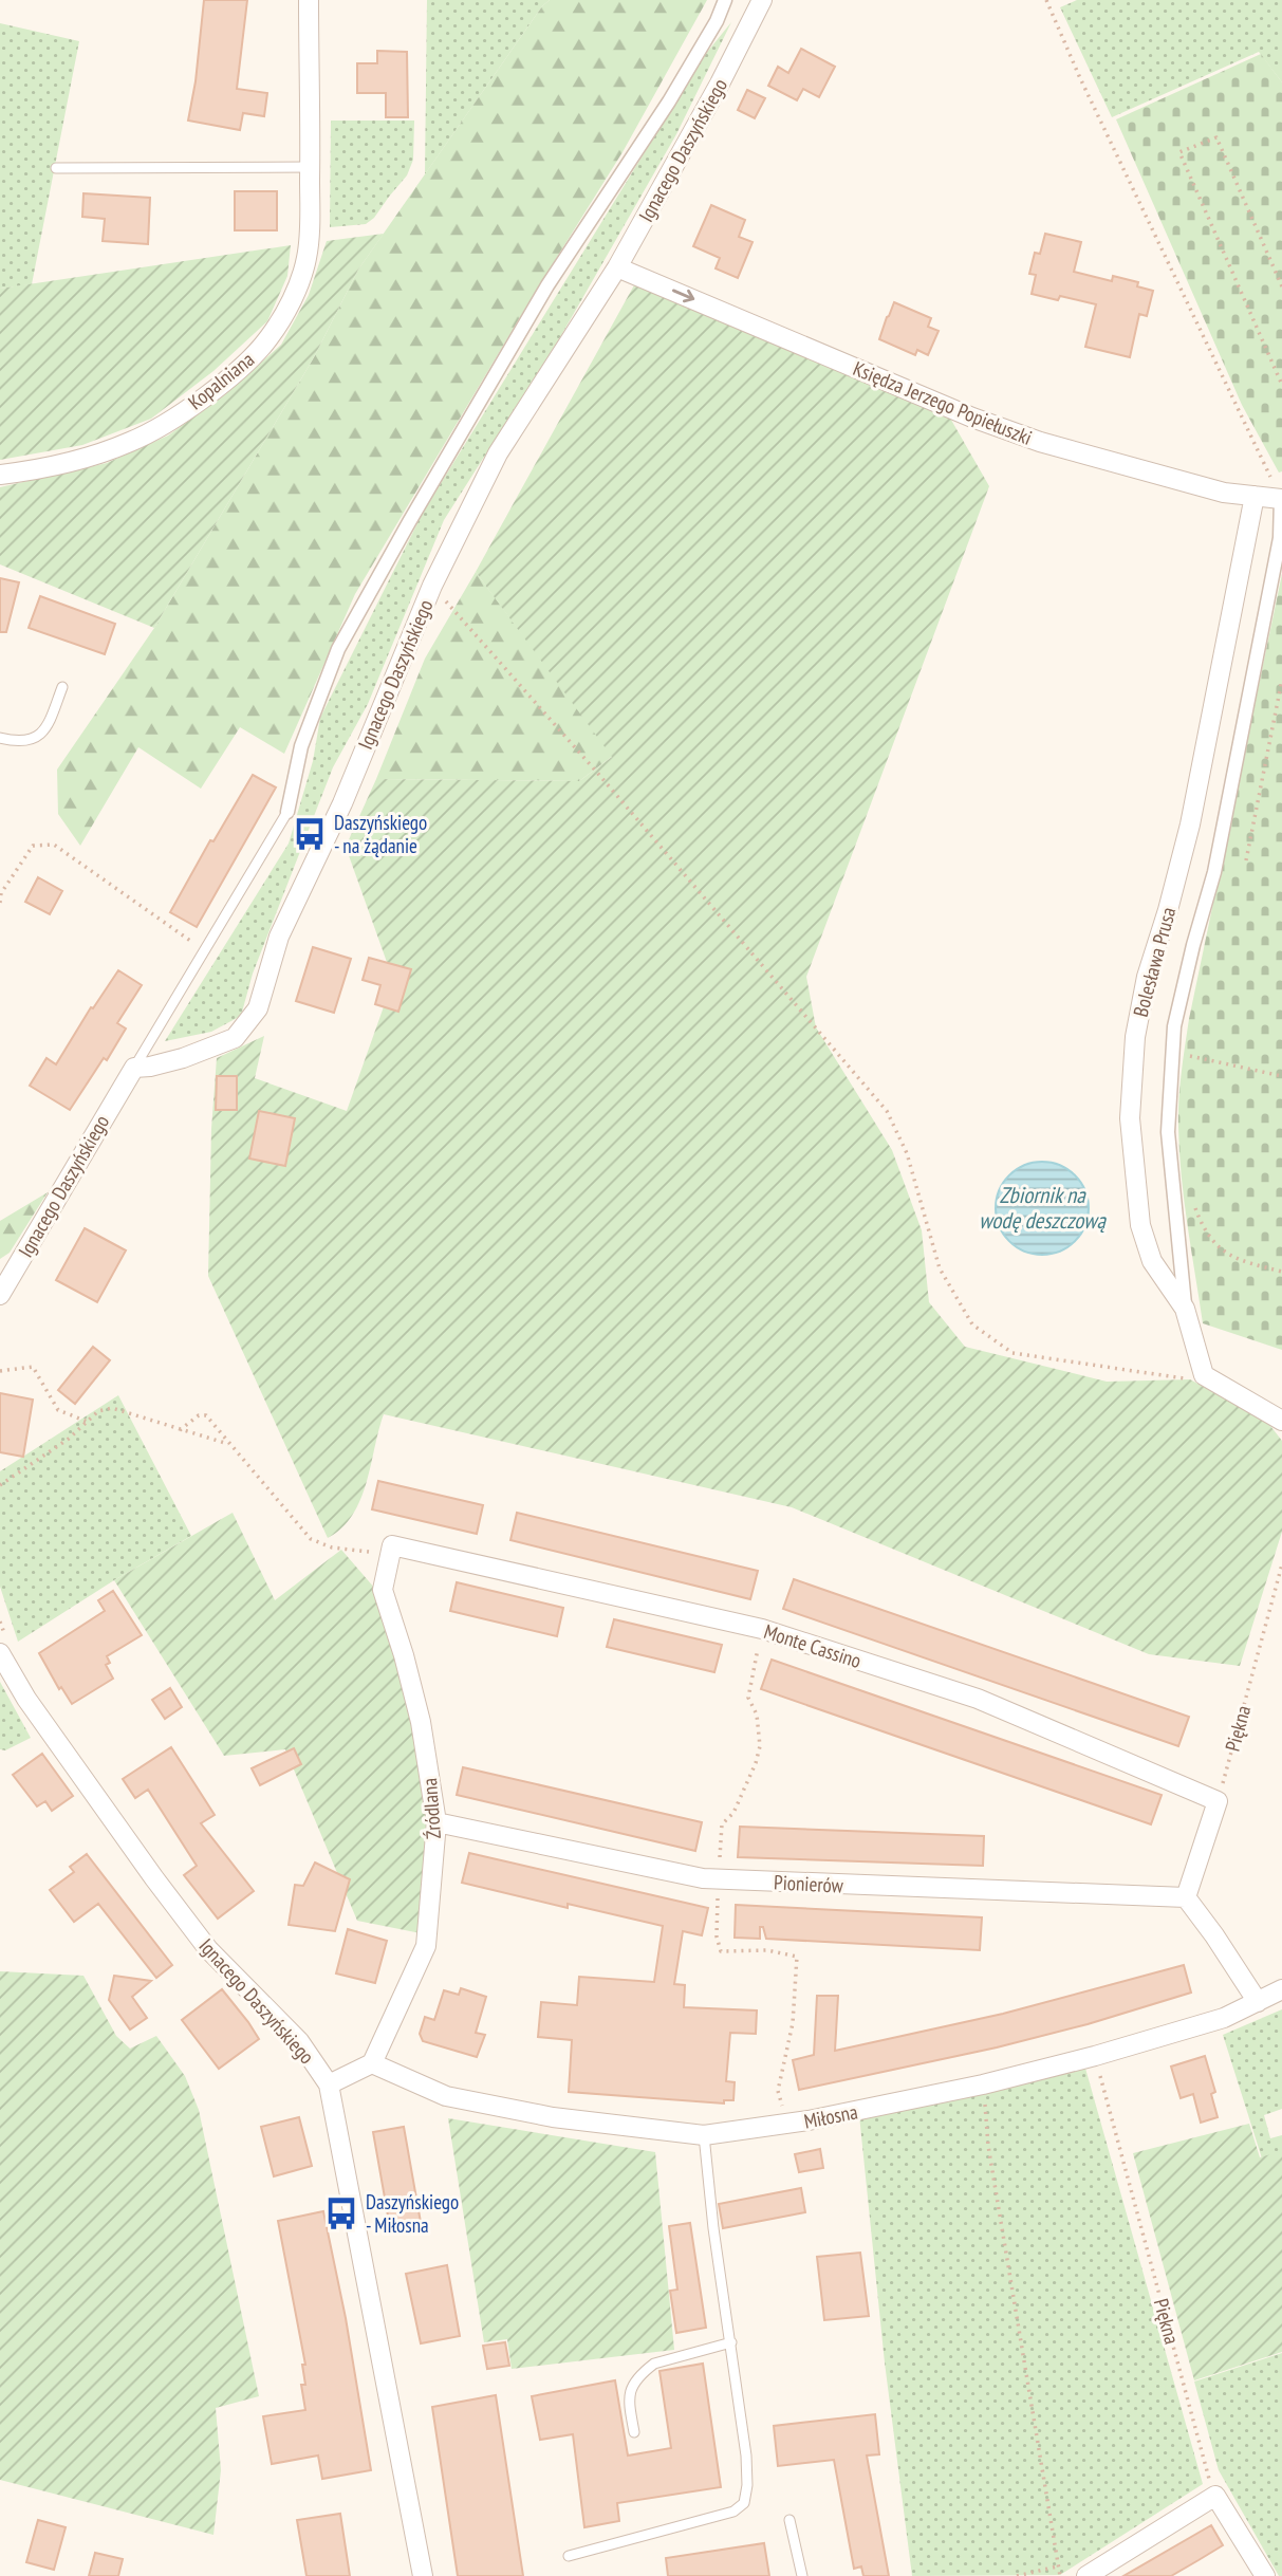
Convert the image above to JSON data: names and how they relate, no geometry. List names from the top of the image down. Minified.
{"streets":{"street":["Ignacego Daszyńskiego","Kopalniana","Księdza Jerzego Popiełuszki","Bolesława Prusa","Monte Cassino","Źródlana","Pionierów","Miłosna"],"path":["Piękna"]},"crossings":[["Ignacego Daszyńskiego","Księdza Jerzego Popiełuszki"],["Księdza Jerzego Popiełuszki","Bolesława Prusa"],["Monte Cassino","Piękna"],["Monte Cassino","Źródlana"],["Piękna","Miłosna"],["Źródlana","Pionierów"],["Źródlana","Miłosna"]],"one_way":["Księdza Jerzego Popiełuszki"],"water":["Zbiornik na wodę deszczową"],"places":{"bus stop":["Daszyńskiego - na żądanie","Daszyńskiego - Miłosna"]}}
